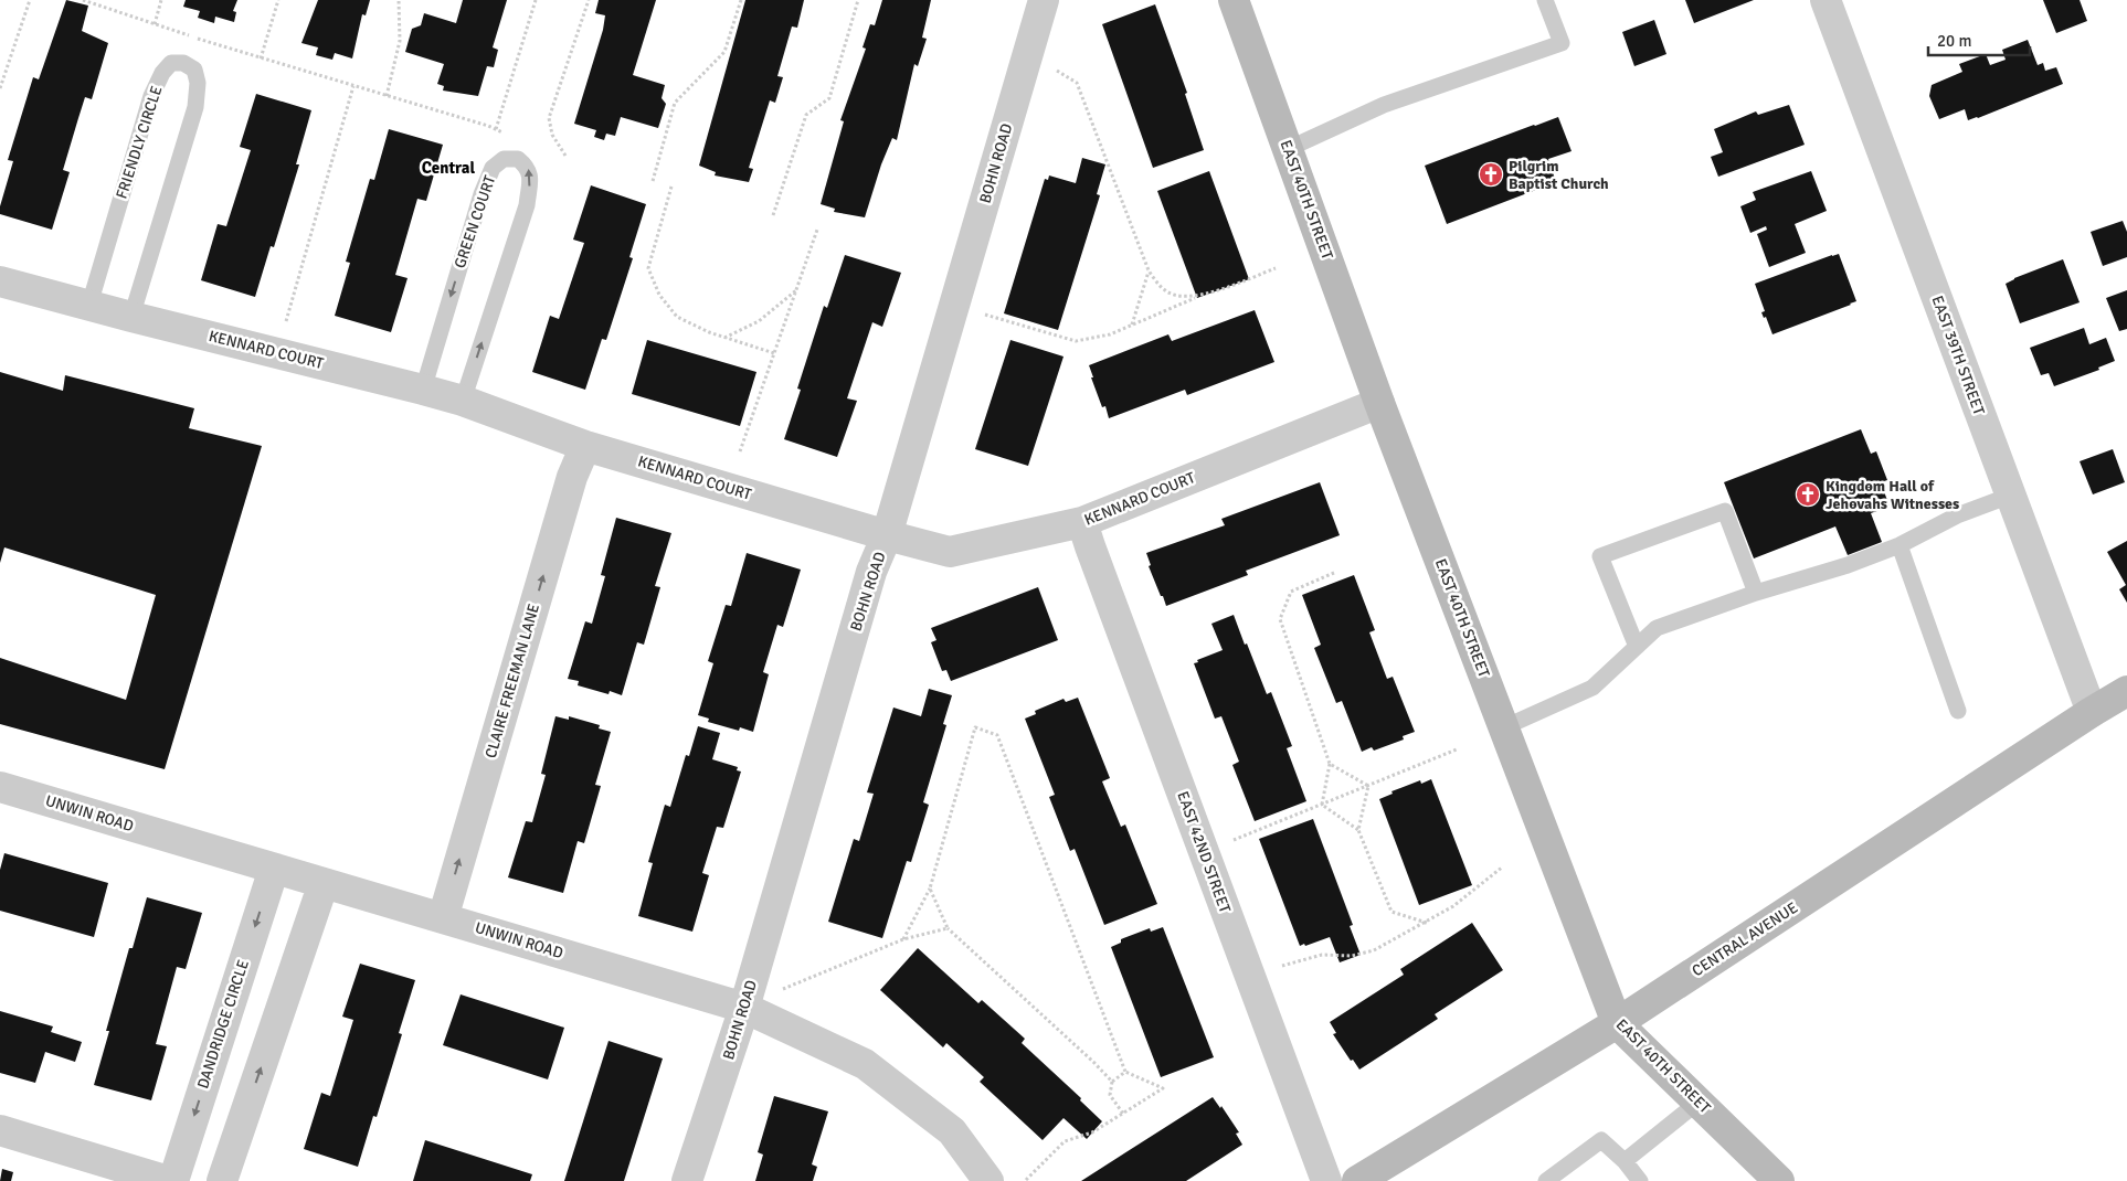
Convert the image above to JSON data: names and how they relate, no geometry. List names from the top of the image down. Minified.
{"streets":{"street":["BOHN ROAD","EAST 40TH STREET","KENNARD COURT","EAST 39TH STREET","CLAIRE FREEMAN LANE","UNWIN ROAD","EAST 42ND STREET","CENTRAL AVENUE","DANDRIDGE CIRCLE"],"lane":["FRIENDLY CIRCLE","GREEN COURT"]},"crossings":[["FRIENDLY CIRCLE","KENNARD COURT"],["BOHN ROAD","KENNARD COURT"],["BOHN ROAD","UNWIN ROAD"],["EAST 40TH STREET","KENNARD COURT"],["EAST 40TH STREET","CENTRAL AVENUE"],["GREEN COURT","KENNARD COURT"],["KENNARD COURT","CLAIRE FREEMAN LANE"],["KENNARD COURT","EAST 42ND STREET"],["EAST 39TH STREET","CENTRAL AVENUE"],["CLAIRE FREEMAN LANE","UNWIN ROAD"],["UNWIN ROAD","DANDRIDGE CIRCLE"]],"one_way":["CLAIRE FREEMAN LANE"],"districts":["Central"],"places":{"church":["Pilgrim Baptist Church","Kingdom Hall of Jehovahs Witnesses"]},"scale_bar":"20 m"}
